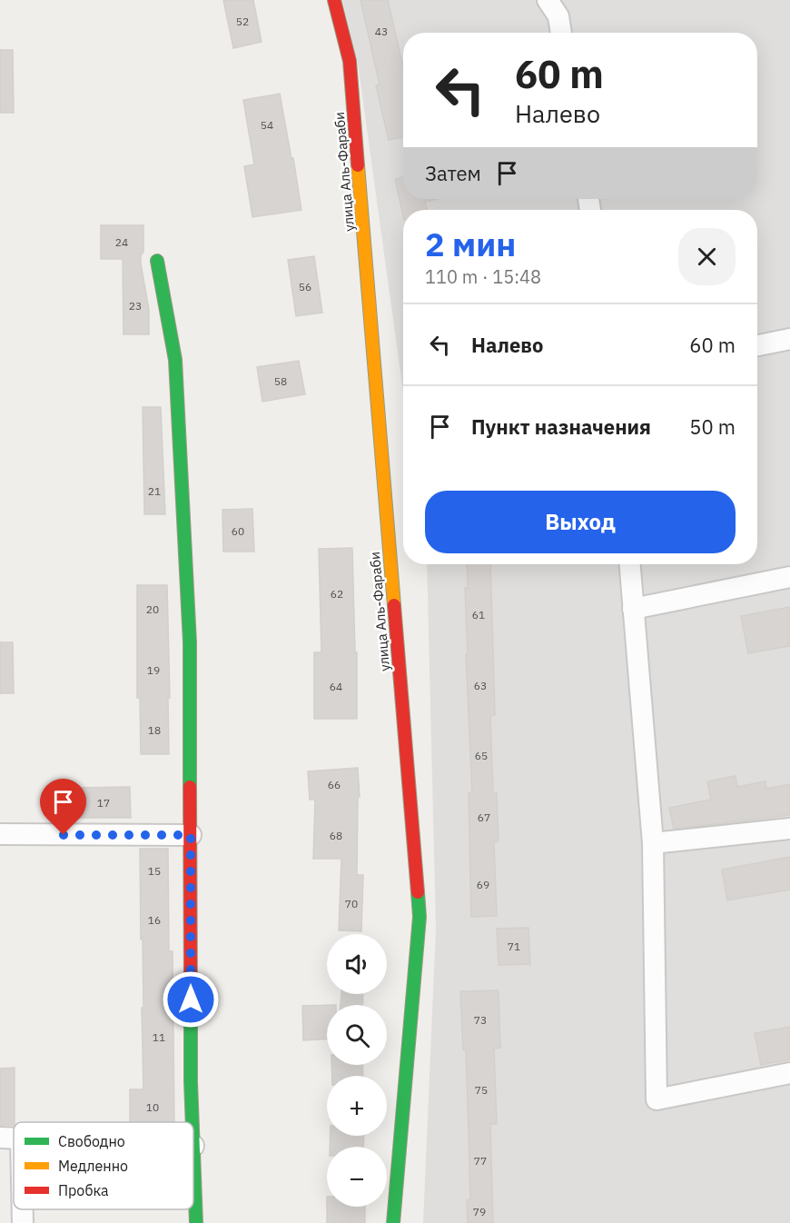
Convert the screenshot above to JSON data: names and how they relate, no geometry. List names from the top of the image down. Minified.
{"streets":{"main road":["улица Аль-Фараби"]},"house_numbers":["52","43","54","24","56","23","58","21","60","62","20","61","19","63","64","18","65","66","17","67","68","15","69","70","16","71","73","11","75","10","77","79"],"legend":["Свободно","Медленно","Пробка"],"page":{"turn":["60 m","Налево"],"then":"Затем","heading":["2 мин","110 m · 15:48"],"list":[{"name":"Налево","value":"60 m"},{"name":"Пункт назначения","value":"50 m"}],"buttons":"Выход","map_buttons":["+","−"]}}
